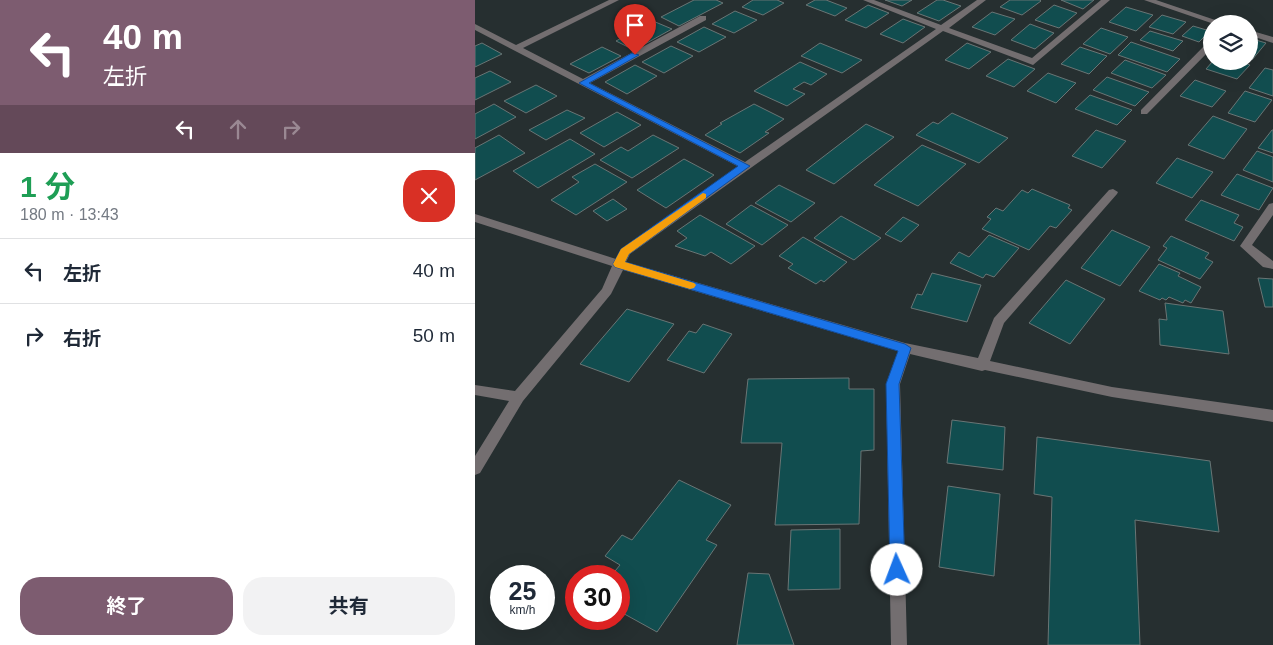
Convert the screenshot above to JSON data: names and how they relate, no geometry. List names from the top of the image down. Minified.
{"page":{"turn":["40 m","左折"],"heading":["1 分","180 m · 13:43"],"list":[{"name":"左折","value":"40 m"},{"name":"右折","value":"50 m"}],"speed":"25 km/h","limit":"30","buttons":["終了","共有"]}}
